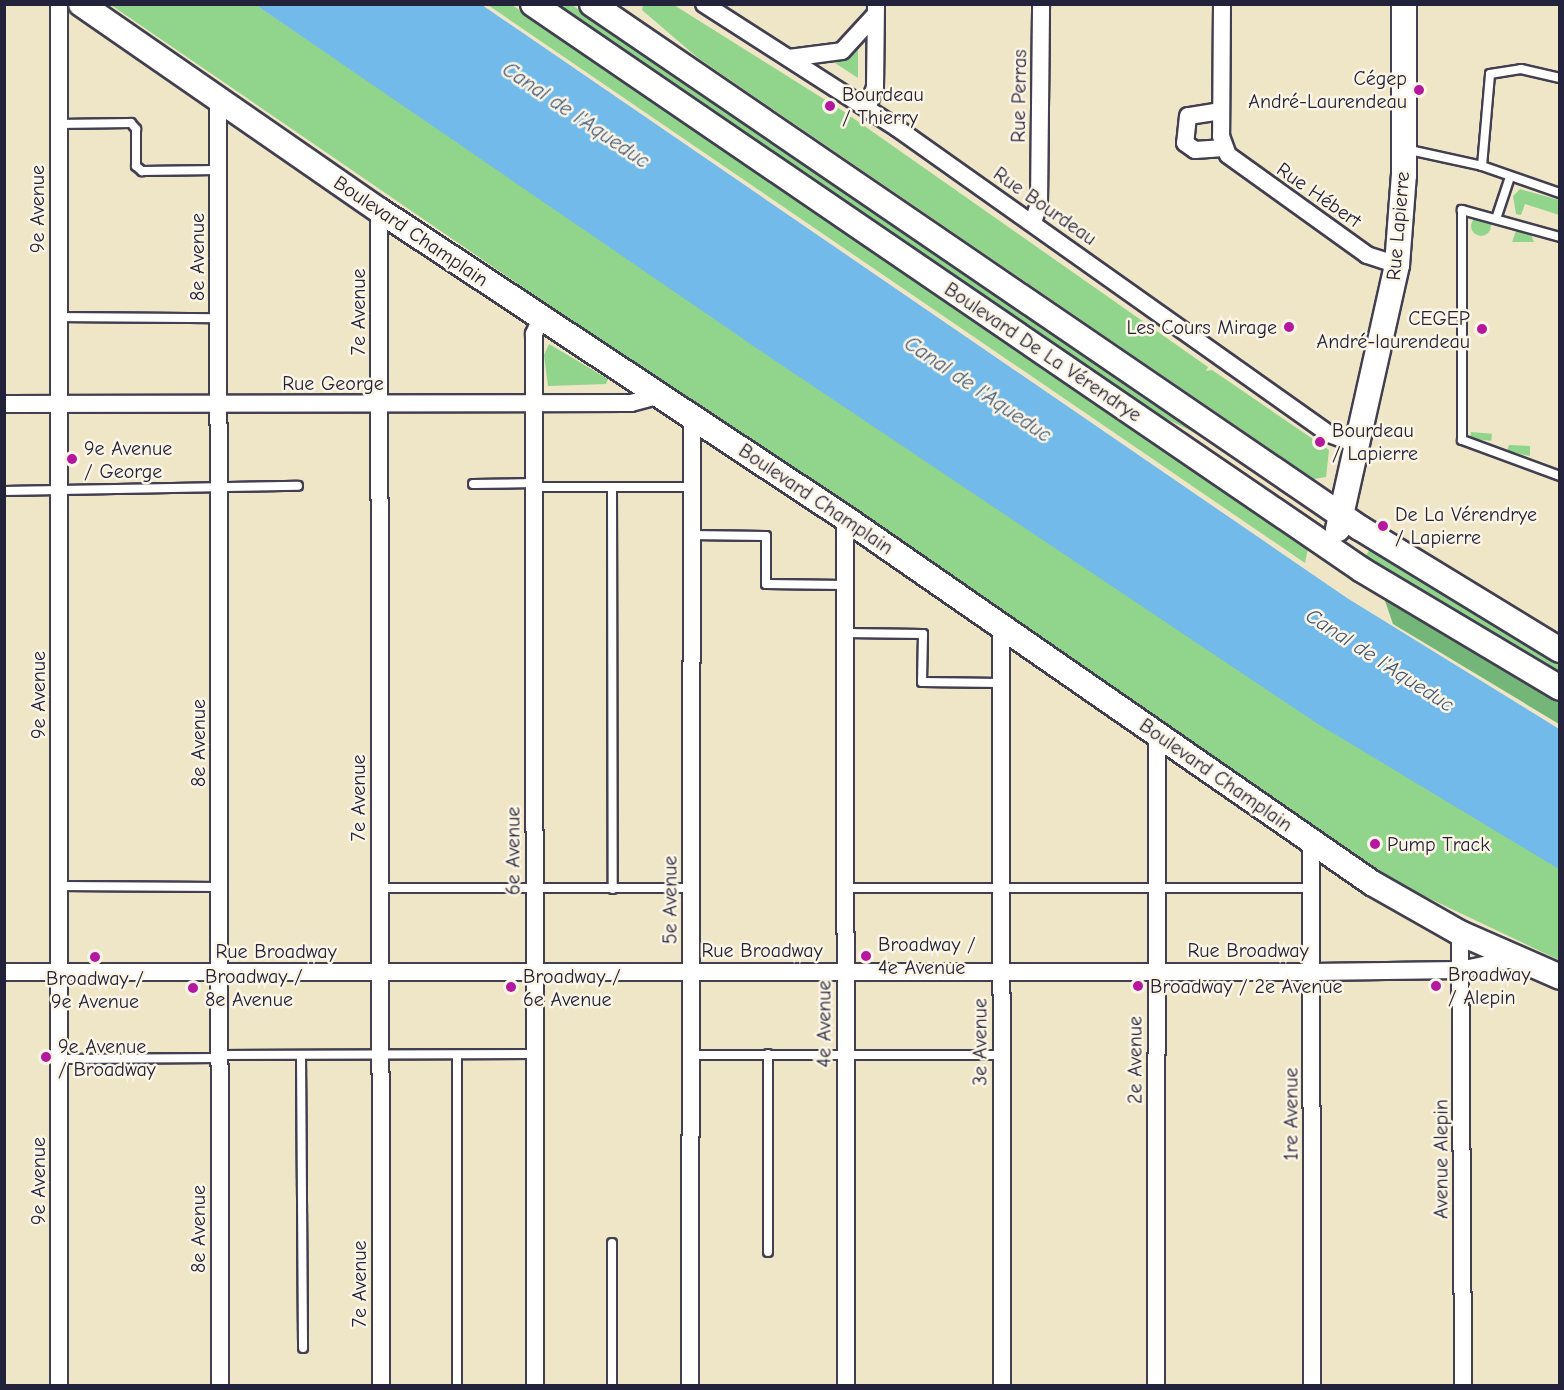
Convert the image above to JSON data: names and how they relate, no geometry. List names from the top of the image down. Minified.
{"streets":{"main road":["Rue Lapierre","Boulevard Champlain","Boulevard De La Vérendrye"],"street":["Rue Perras","Rue Hébert","Rue Bourdeau","9e Avenue","8e Avenue","7e Avenue","Rue George","6e Avenue","5e Avenue","Rue Broadway","4e Avenue","3e Avenue","2e Avenue","1re Avenue","Avenue Alepin"]},"crossings":[["Rue Perras","Rue Bourdeau"],["Rue Hébert","Rue Lapierre"],["Rue Bourdeau","Rue Lapierre"],["9e Avenue","Rue George"],["9e Avenue","Rue Broadway"],["Rue Lapierre","Boulevard De La Vérendrye"],["Boulevard Champlain","8e Avenue"],["Boulevard Champlain","7e Avenue"],["Boulevard Champlain","Rue George"],["Boulevard Champlain","6e Avenue"],["Boulevard Champlain","5e Avenue"],["Boulevard Champlain","Rue Broadway"],["Boulevard Champlain","4e Avenue"],["Boulevard Champlain","3e Avenue"],["Boulevard Champlain","2e Avenue"],["Boulevard Champlain","1re Avenue"],["Boulevard Champlain","Avenue Alepin"],["8e Avenue","Rue George"],["8e Avenue","Rue Broadway"],["7e Avenue","Rue George"],["7e Avenue","Rue Broadway"],["Rue George","6e Avenue"],["6e Avenue","Rue Broadway"],["5e Avenue","Rue Broadway"],["Rue Broadway","4e Avenue"],["Rue Broadway","3e Avenue"],["Rue Broadway","2e Avenue"],["Rue Broadway","1re Avenue"],["Rue Broadway","Avenue Alepin"]],"water":["Canal de l'Aqueduc"],"places":["Cégep André-Laurendeau","Bourdeau / Thierry","Les Cours Mirage","CEGEP André-laurendeau","Bourdeau / Lapierre","9e Avenue / George","De La Vérendrye / Lapierre","Pump Track","Broadway / 4e Avenue","Broadway / 9e Avenue","Broadway / 2e Avenue","Broadway / Alepin","Broadway / 6e Avenue","Broadway / 8e Avenue","9e Avenue / Broadway"]}
